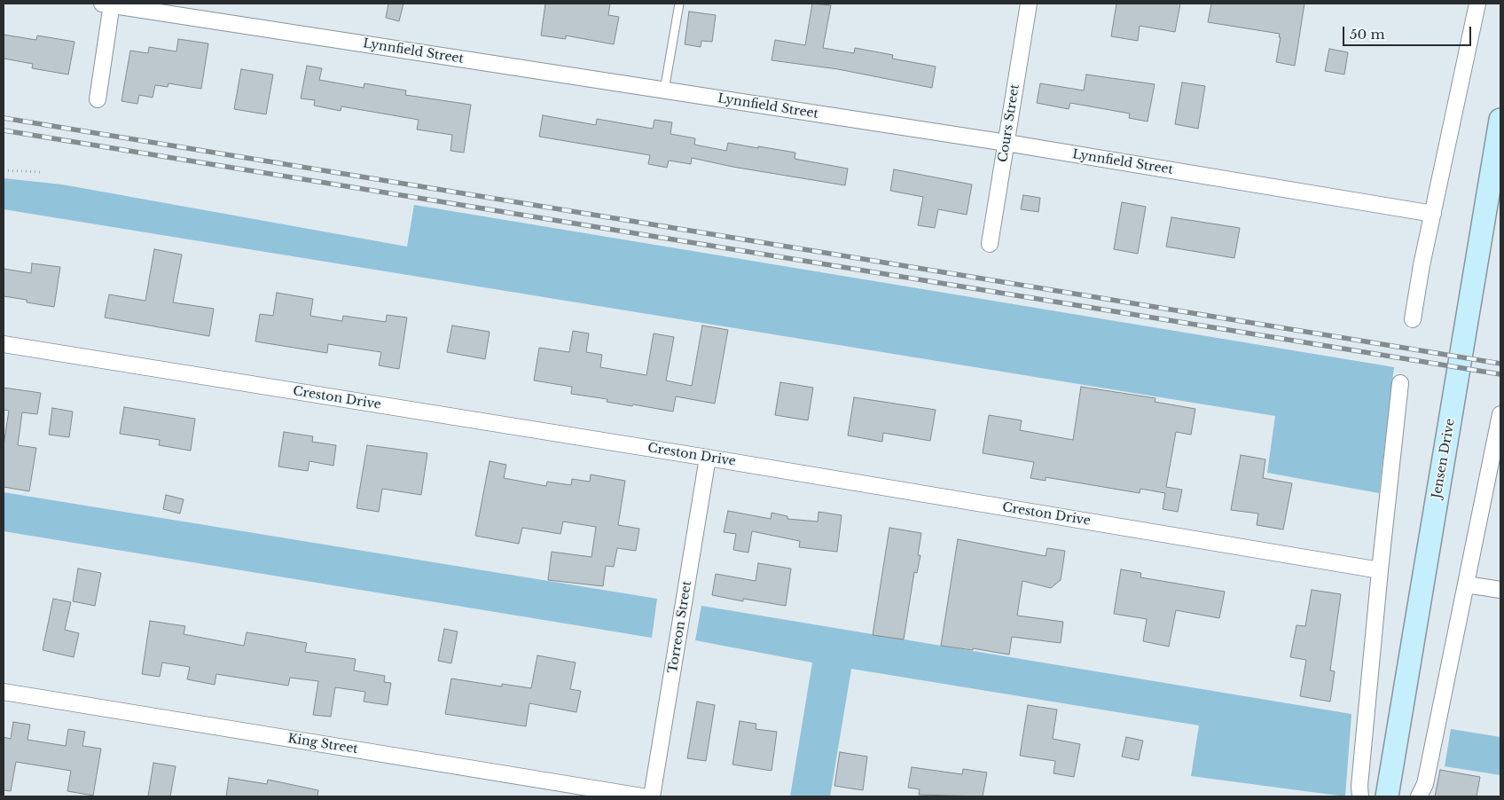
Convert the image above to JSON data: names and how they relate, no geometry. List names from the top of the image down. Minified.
{"streets":{"main road":["Jensen Drive"],"street":["Lynnfield Street","Cours Street","Creston Drive","Torreon Street","King Street"]},"crossings":[["Lynnfield Street","Cours Street"],["Creston Drive","Torreon Street"]],"scale_bar":"50 m"}
